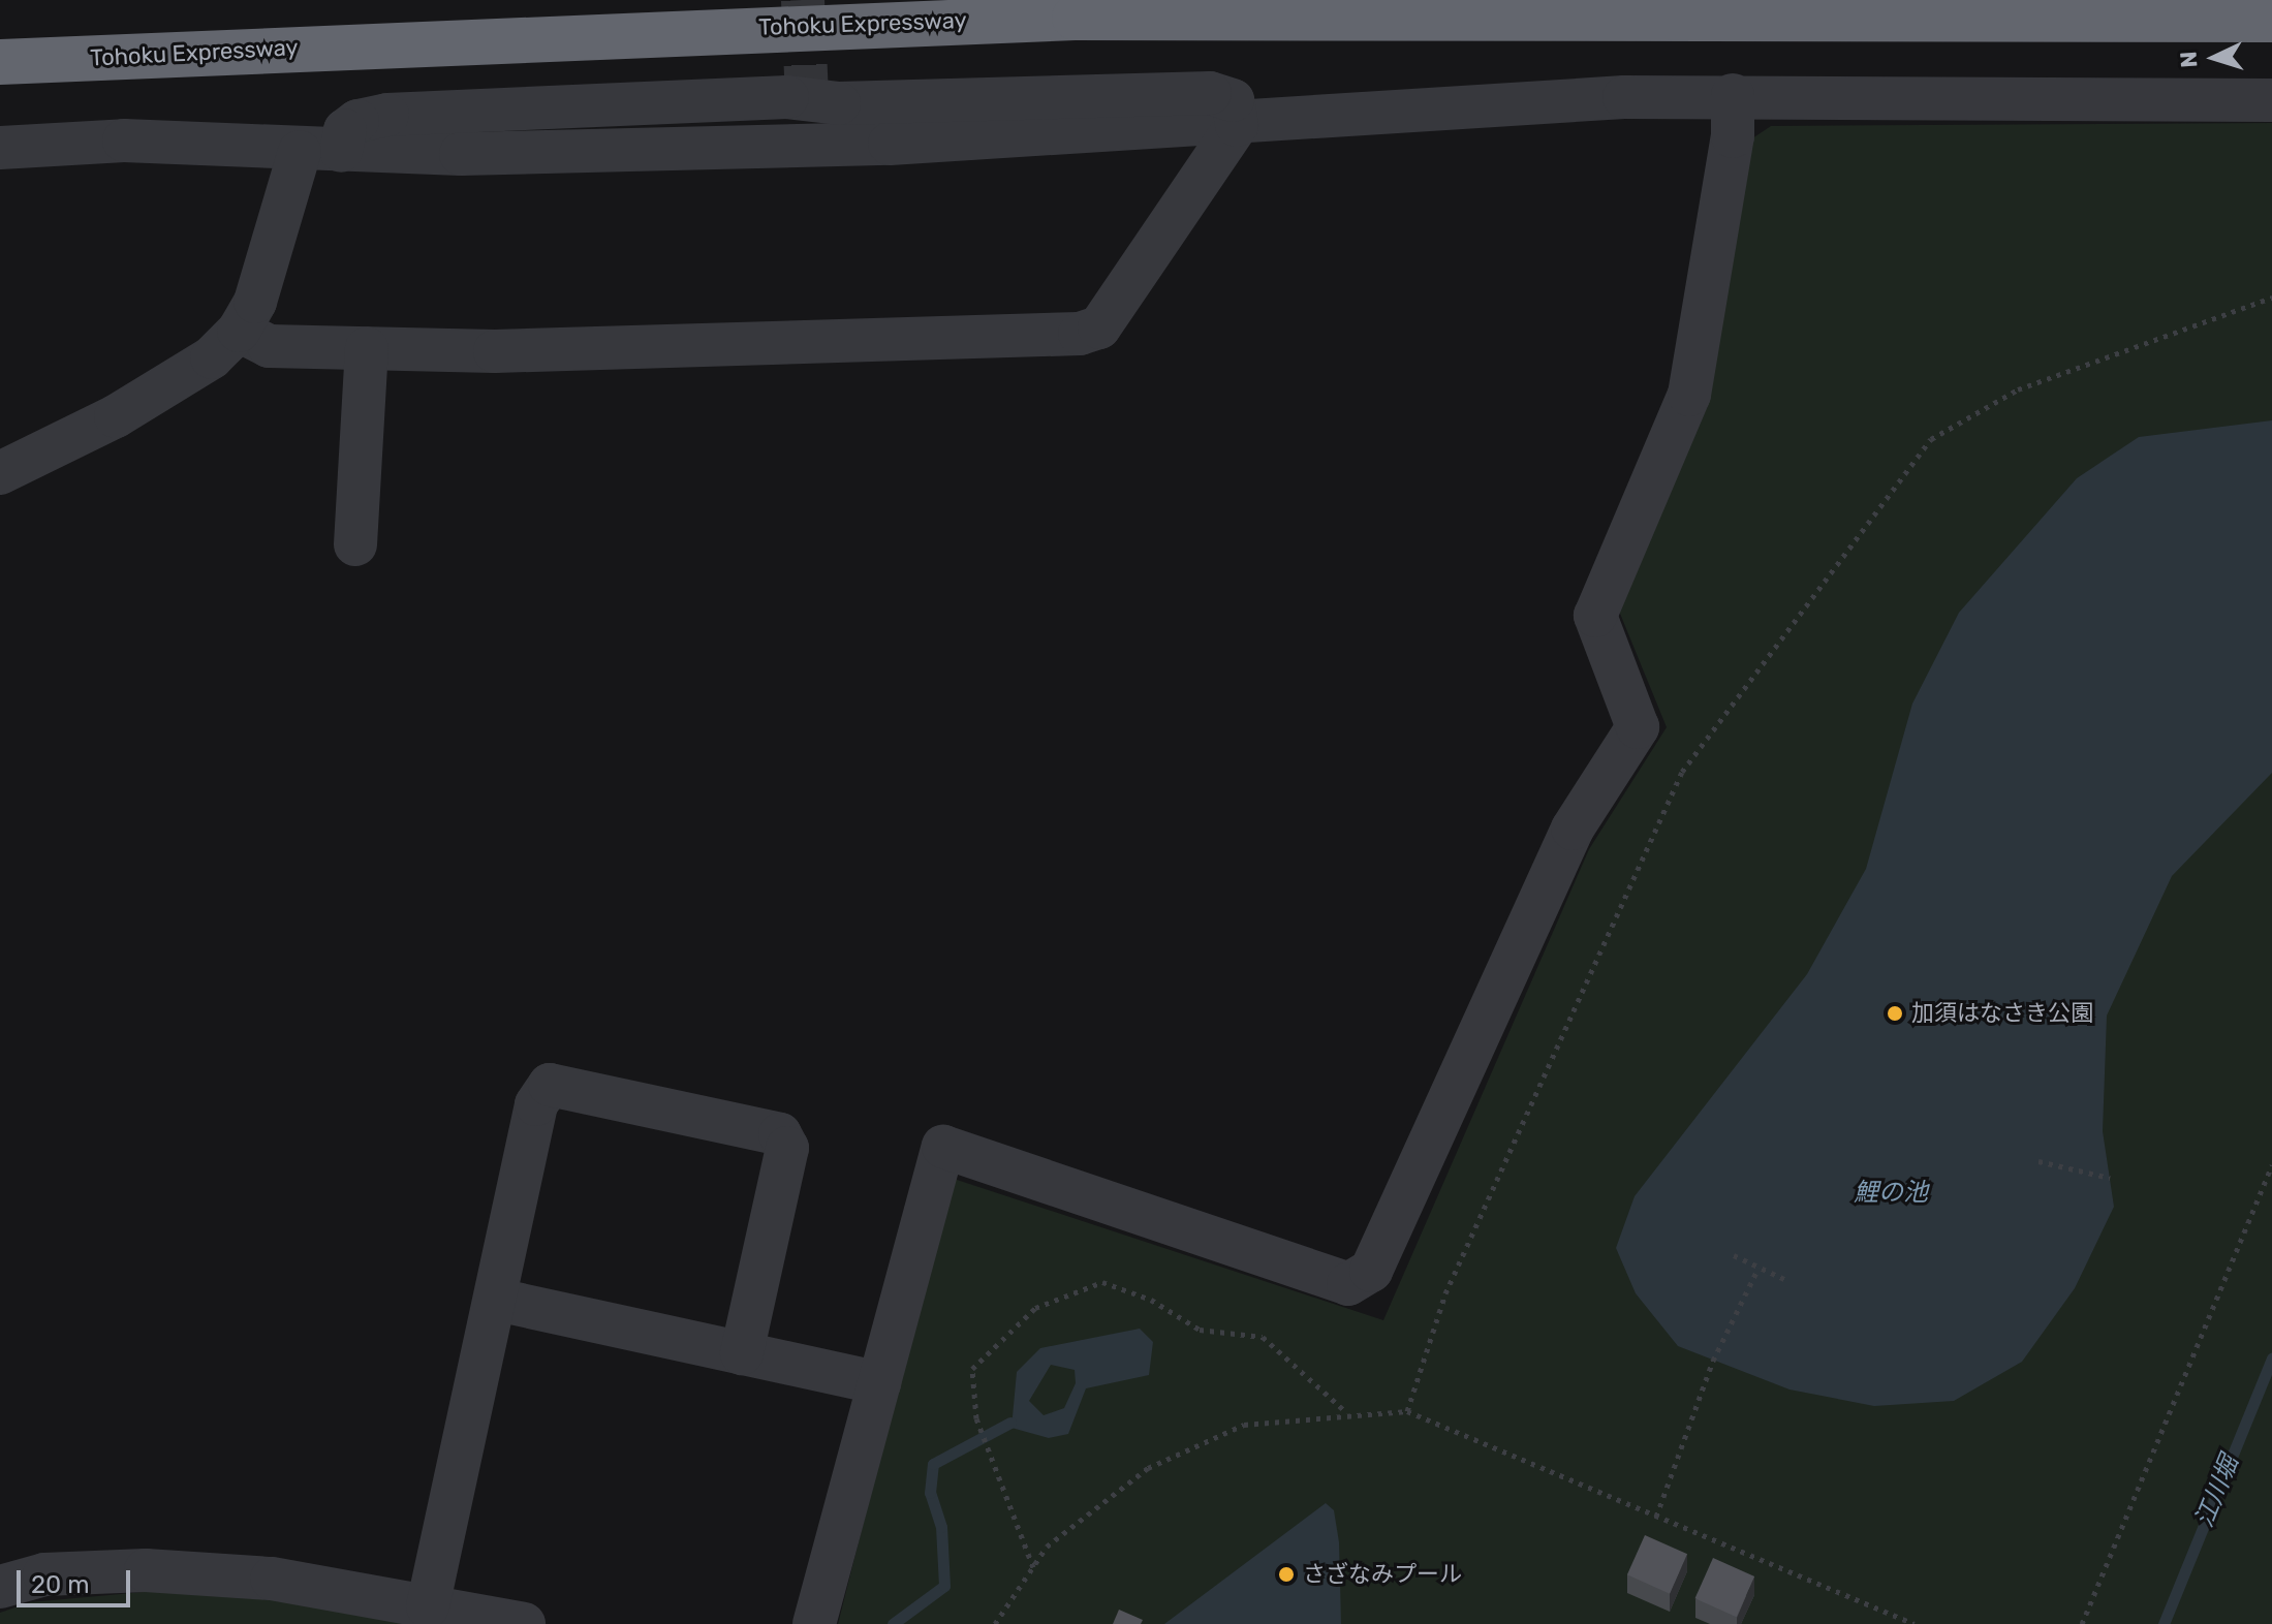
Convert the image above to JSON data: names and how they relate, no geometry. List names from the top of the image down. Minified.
{"streets":{"highway":["Tohoku Expressway"]},"water":["鯉の池","江川堀"],"places":["加須はなさき公園","さざなみプール"],"scale_bar":"20 m","north":"left"}
